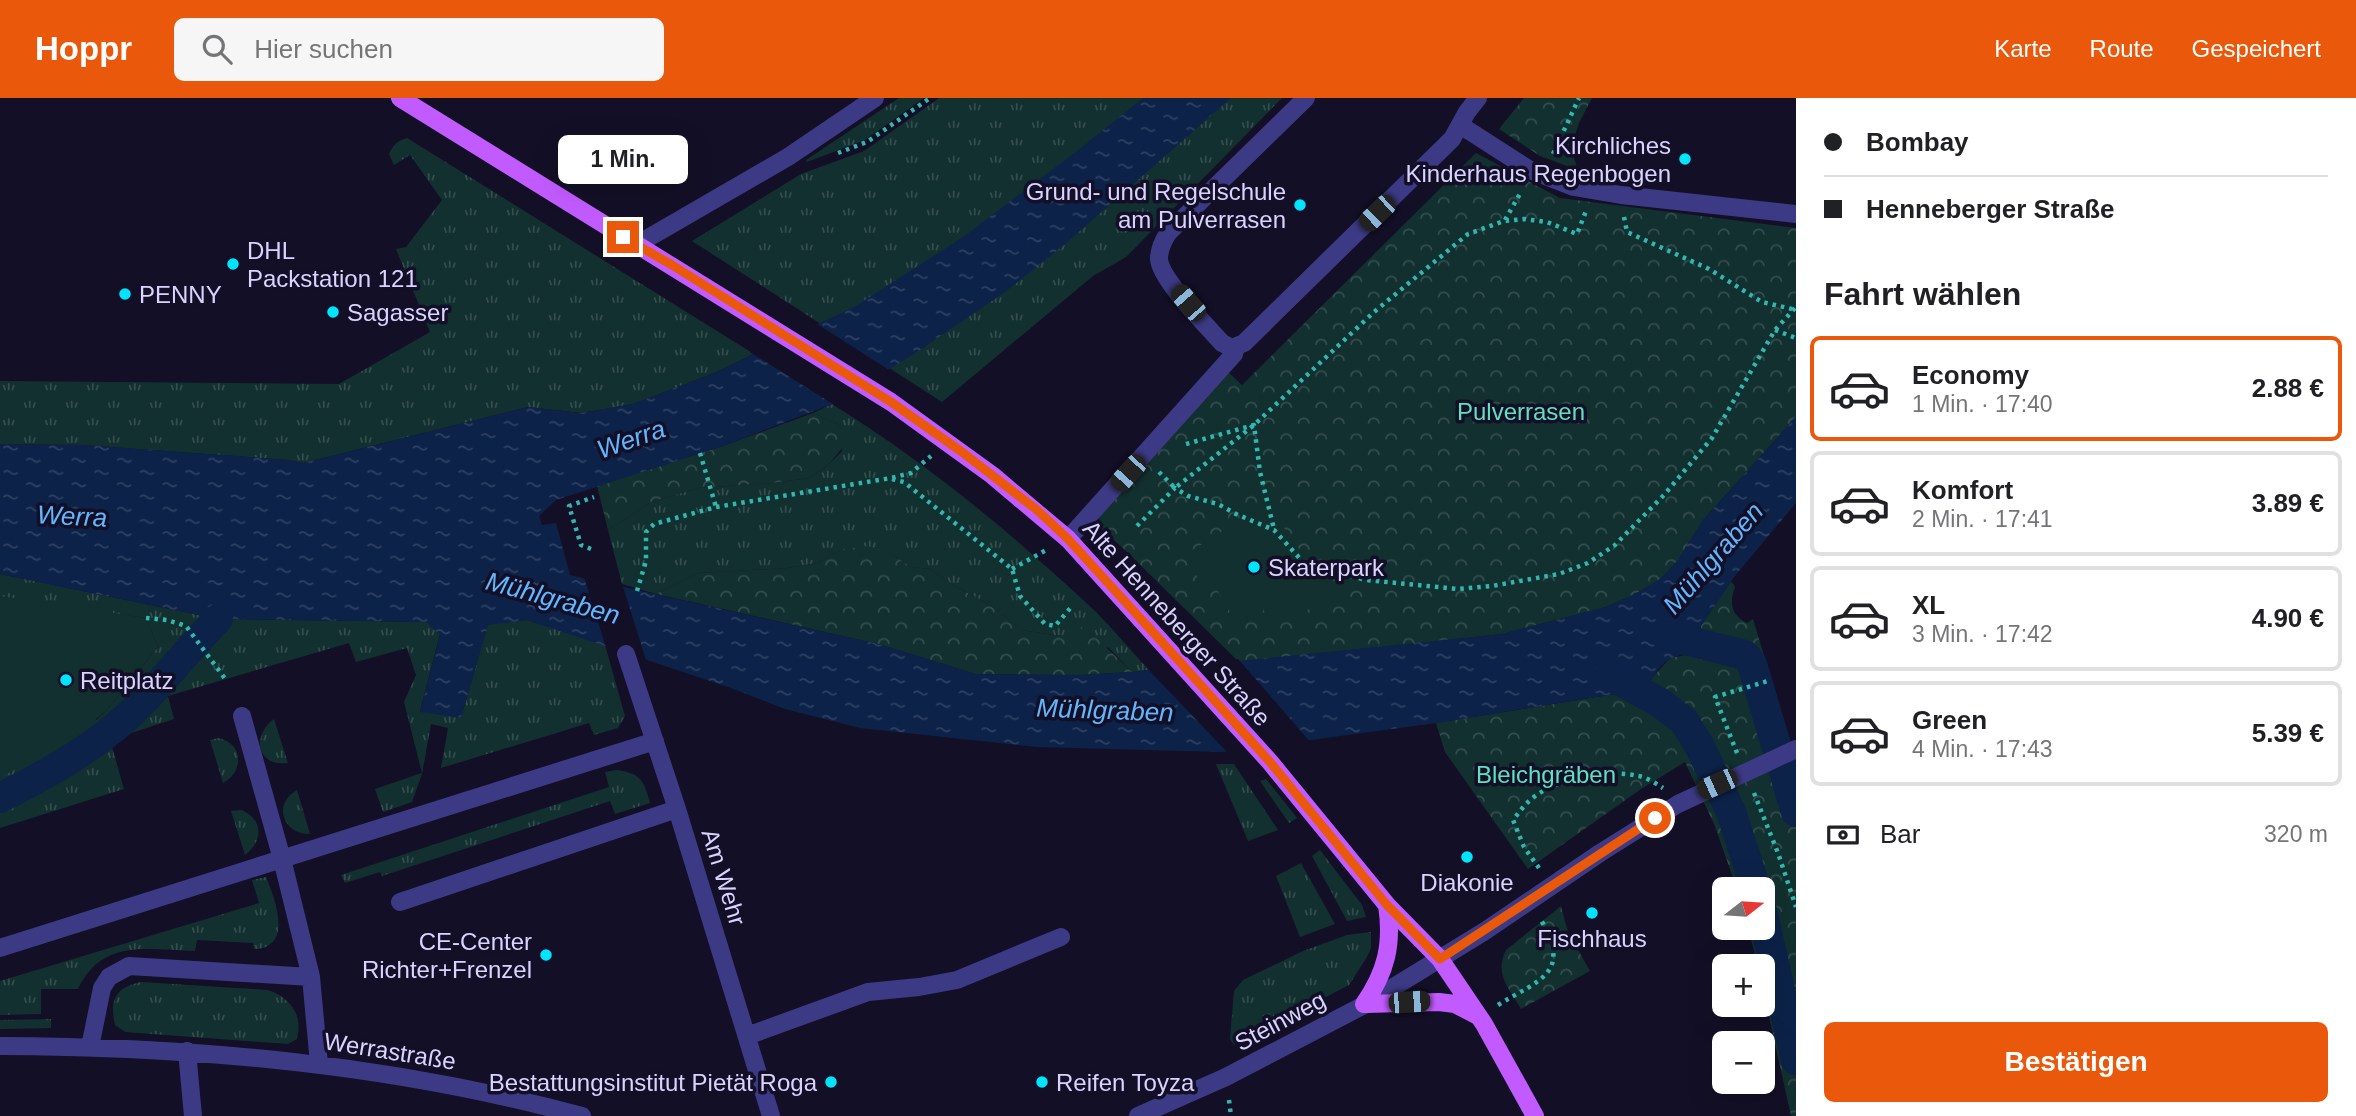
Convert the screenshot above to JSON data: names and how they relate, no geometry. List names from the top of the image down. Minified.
{"streets":{"main road":["Alte Henneberger Straße"],"street":["Am Wehr","Steinweg","Werrastraße"]},"crossings":[["Alte Henneberger Straße","Steinweg"]],"water":["Werra","Mühlgraben"],"parks":["Pulverrasen","Bleichgräben"],"places":["Kirchliches Kinderhaus Regenbogen","Grund- und Regelschule am Pulverrasen","DHL Packstation 121","PENNY","Sagasser","Skaterpark","Reitplatz","Diakonie","Fischhaus","CE-Center Richter+Frenzel","Bestattungsinstitut Pietät Roga","Reifen Toyza"],"north":"right","page":{"header":"Hoppr","search":"Hier suchen","nav":["Karte","Route","Gespeichert"],"banner":["Bombay","Henneberger Straße"],"bubble":"1 Min.","heading":"Fahrt wählen","list":[{"name":"Economy","note":"1 Min. · 17:40","value":"2.88 €"},{"name":"Komfort","note":"2 Min. · 17:41","value":"3.89 €"},{"name":"XL","note":"3 Min. · 17:42","value":"4.90 €"},{"name":"Green","note":"4 Min. · 17:43","value":"5.39 €"}],"pay":["Bar","320 m"],"map_buttons":["+","−"],"buttons":"Bestätigen"}}
